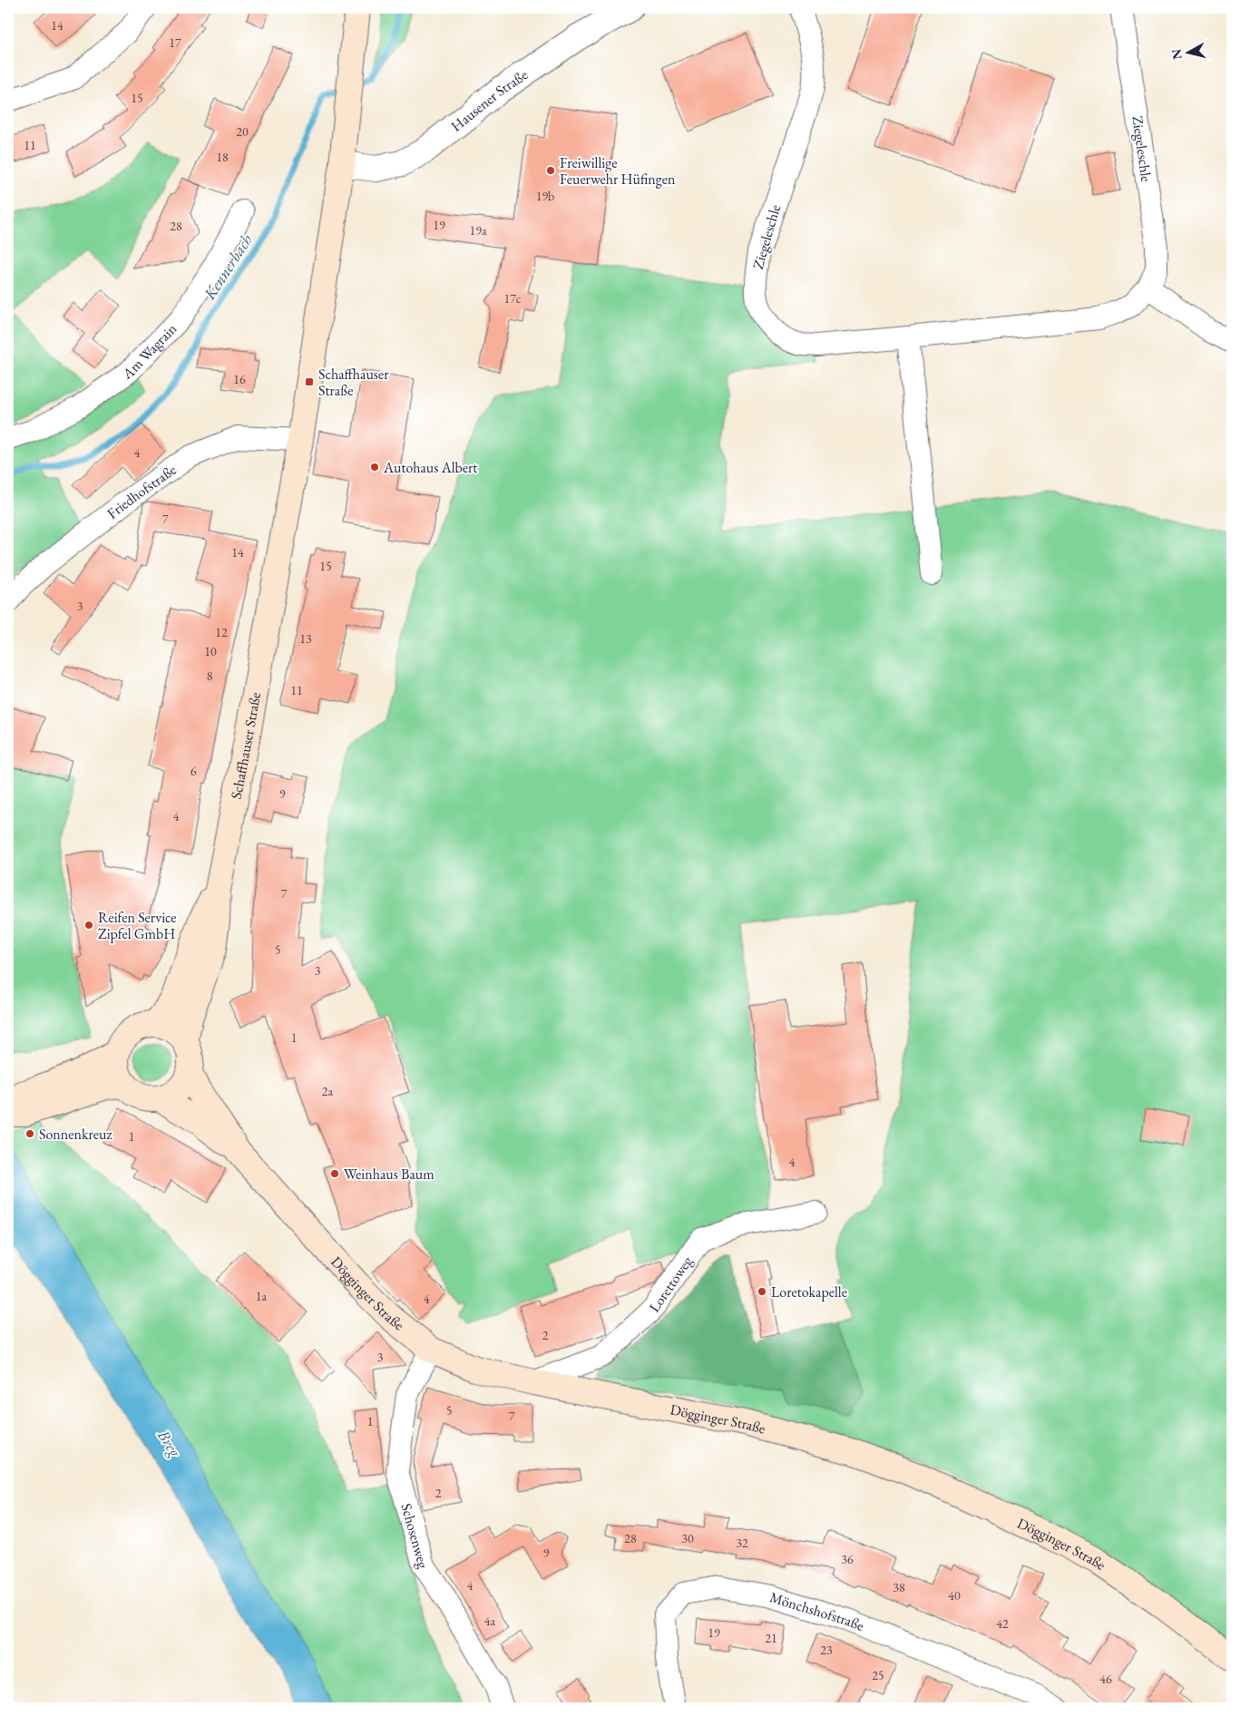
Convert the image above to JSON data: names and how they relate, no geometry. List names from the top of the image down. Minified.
{"streets":{"main road":["Schaffhauser Straße","Dögginger Straße"],"street":["Hausener Straße","Ziegeleschle","Am Wagrain","Friedhofstraße","Lorettoweg","Schosenweg","Mönchshofstraße"]},"crossings":[["Hausener Straße","Schaffhauser Straße"],["Friedhofstraße","Schaffhauser Straße"],["Schaffhauser Straße","Dögginger Straße"],["Lorettoweg","Dögginger Straße"],["Dögginger Straße","Schosenweg"]],"water":["Kennerbach","Breg"],"places":{"other":["Freiwillige Feuerwehr Hüfingen","Autohaus Albert","Reifen Service Zipfel GmbH","Sonnenkreuz","Weinhaus Baum","Loretokapelle"],"transit":["Schaffhauser Straße"]},"house_numbers":["14","17","15","20","11","18","19b","19","28","19a","17c","16","4","7","14","15","3","12","13","10","8","11","6","9","4","7","5","3","1","2a","1","4","1a","4","2","3","5","7","1","2","28","30","32","9","36","4","38","40","4a","42","19","21","23","25","46"],"north":"left"}
